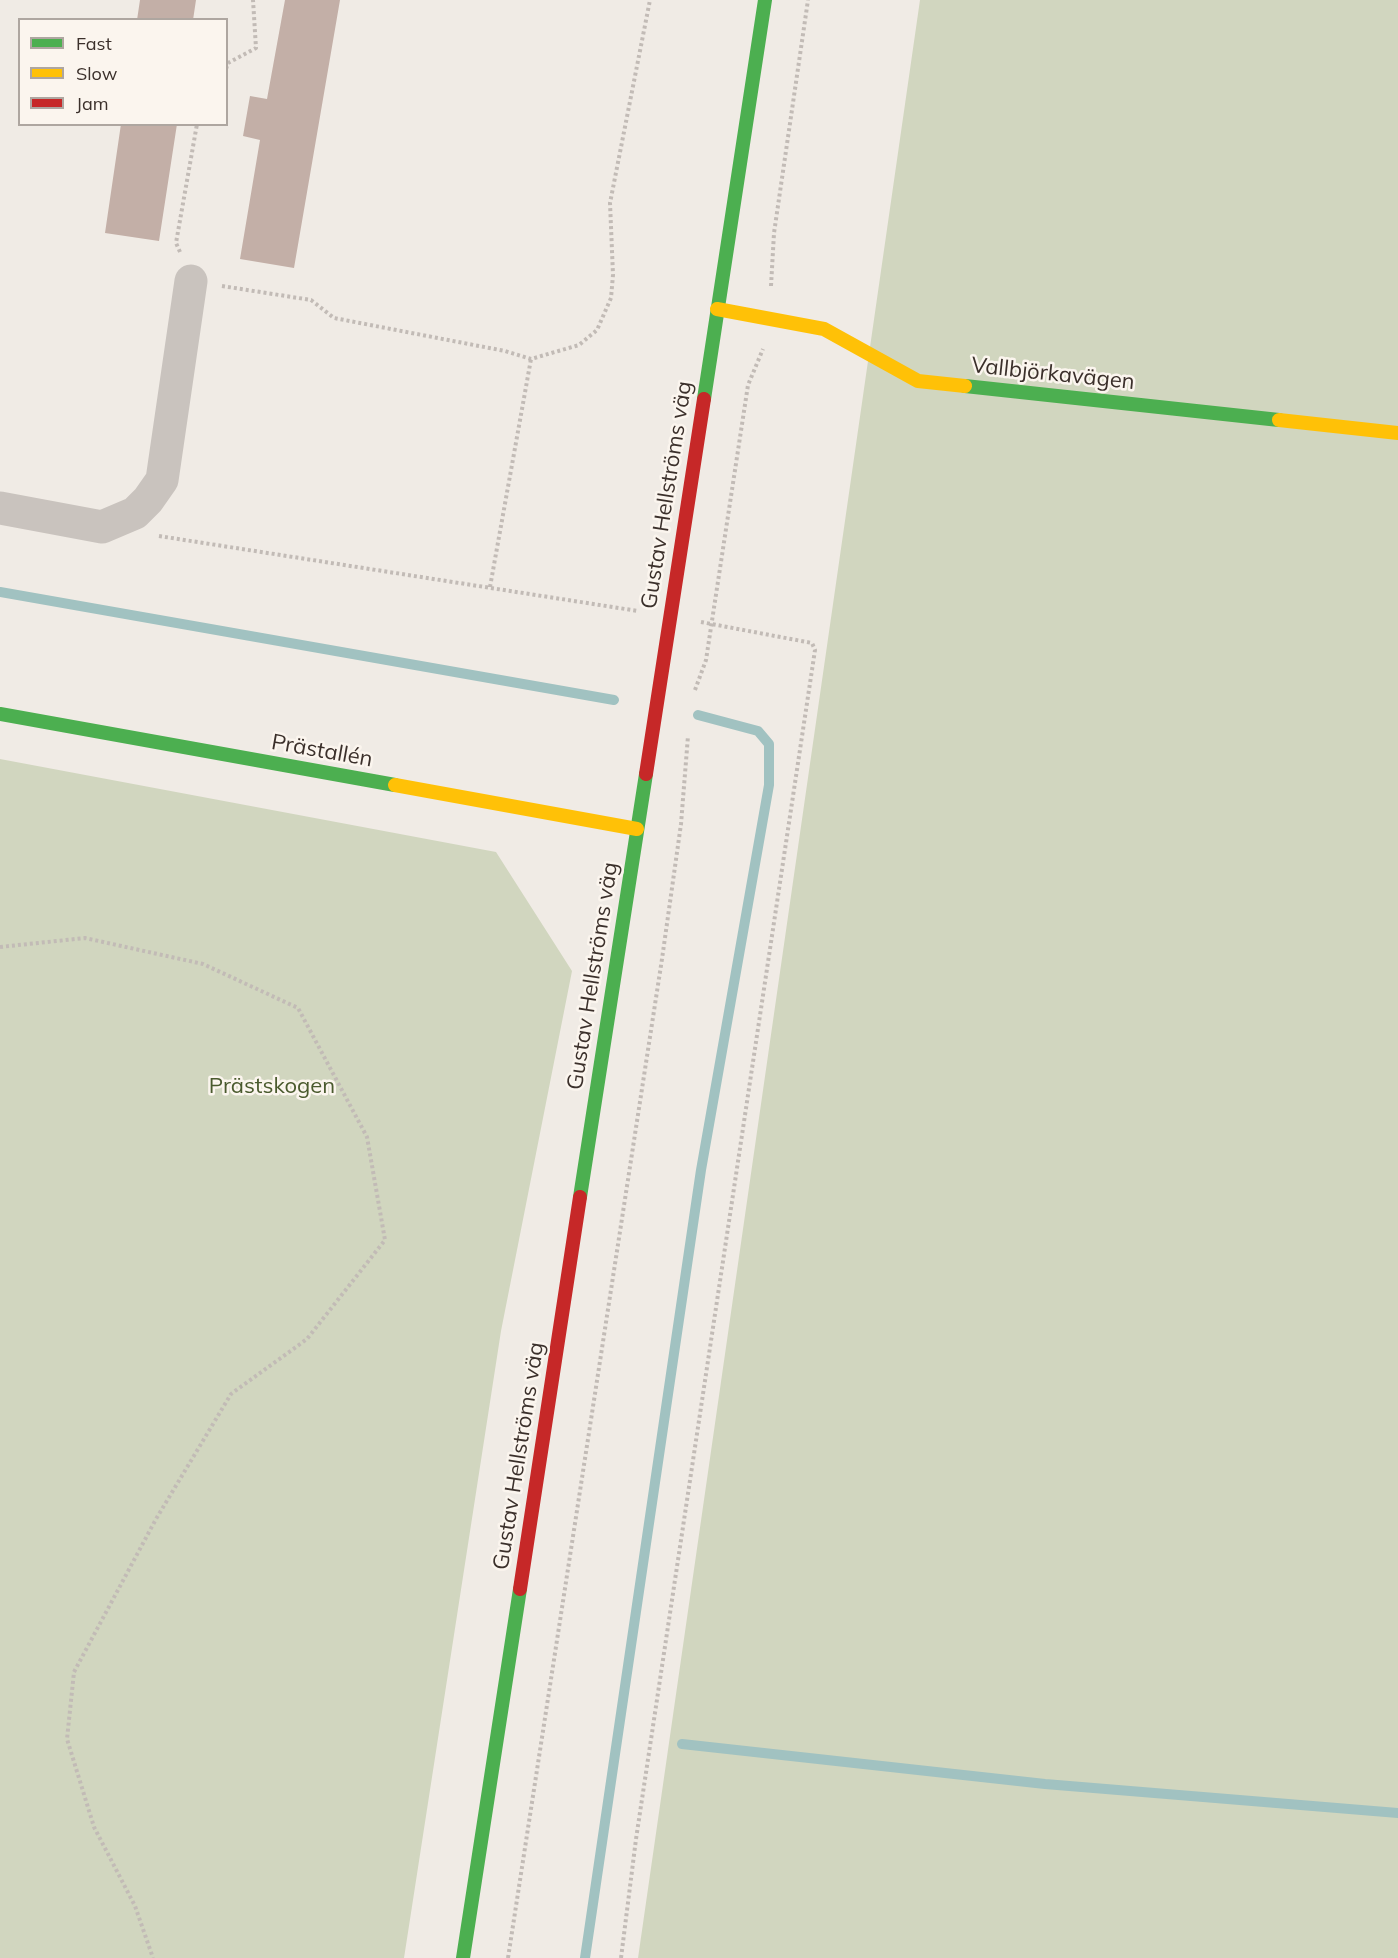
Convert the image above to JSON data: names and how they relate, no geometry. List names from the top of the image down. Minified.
{"streets":{"street":["Vallbjörkavägen","Gustav Hellströms väg","Prästallén"]},"crossings":[["Vallbjörkavägen","Gustav Hellströms väg"],["Gustav Hellströms väg","Prästallén"]],"parks":["Prästskogen"],"legend":["Fast","Slow","Jam"]}
